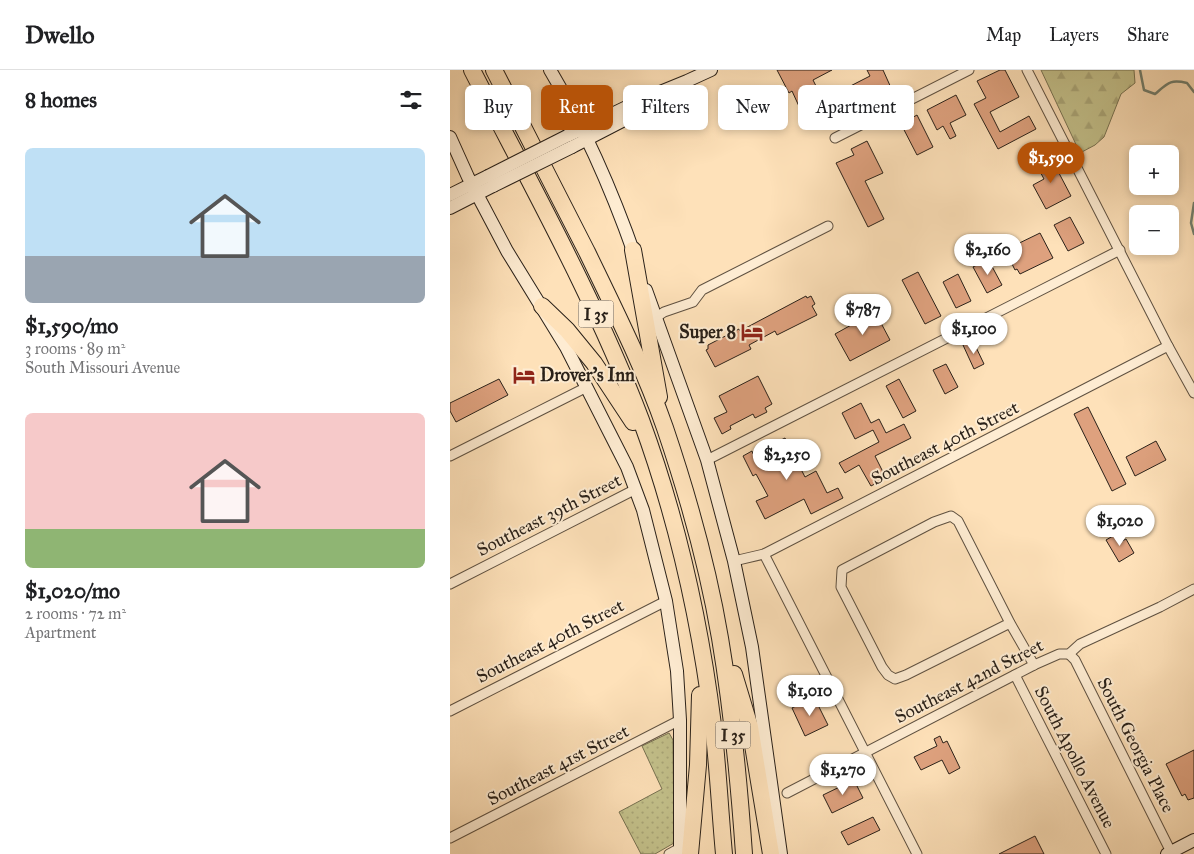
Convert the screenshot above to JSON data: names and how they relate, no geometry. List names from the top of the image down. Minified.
{"streets":{"highway":["I 35"],"street":["Southeast 40th Street","Southeast 39th Street","Southeast 42nd Street","South Georgia Place","South Apollo Avenue","Southeast 41st Street"]},"crossings":[["Southeast 42nd Street","South Georgia Place"],["Southeast 42nd Street","South Apollo Avenue"]],"places":{"hotel":["Super 8","Drover's Inn"]},"page":{"header":"Dwello","nav":["Map","Layers","Share"],"heading":"8 homes","chip":["Buy","Rent","Filters","New","Apartment"],"list":[{"name":"$1,590/mo","note":"3 rooms · 89 m² · South Missouri Avenue"},{"name":"$1,020/mo","note":"2 rooms · 72 m² · Apartment"}],"price":["$1,590","$2,160","$787","$1,100","$2,250","$1,020","$1,010","$1,270"],"map_buttons":["+","−"]}}
